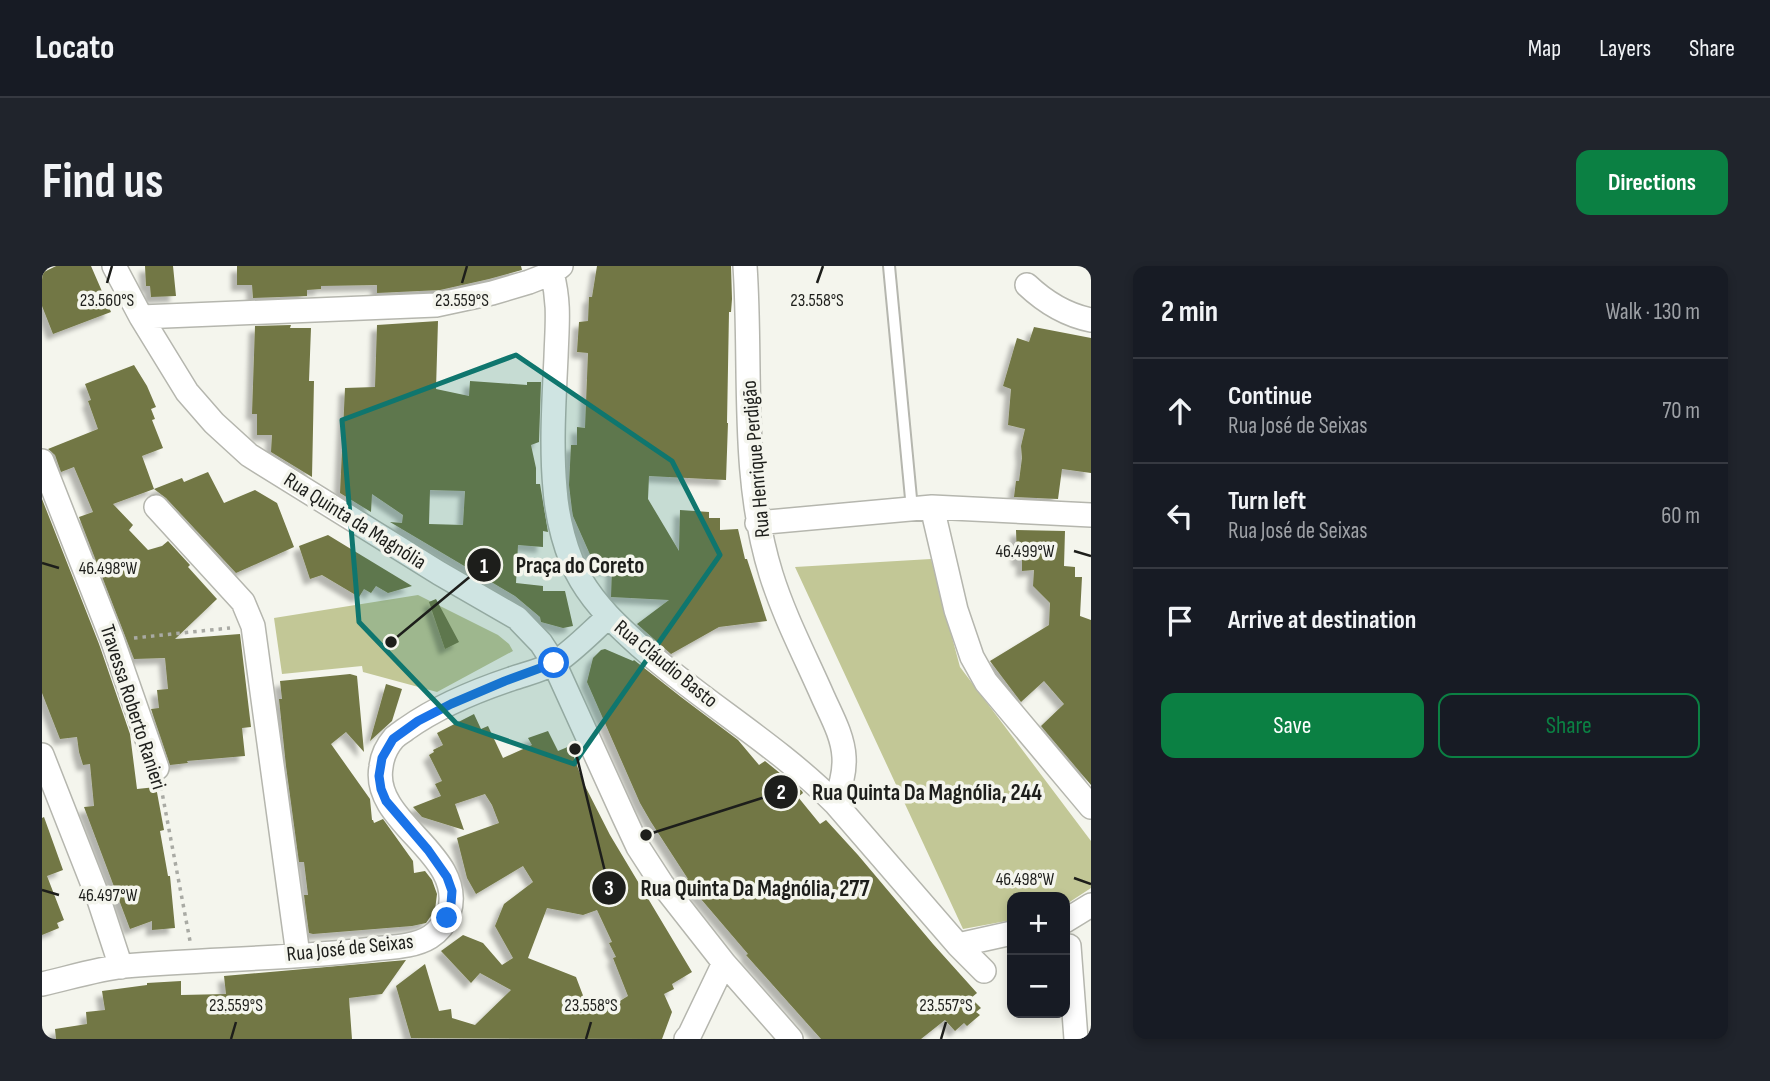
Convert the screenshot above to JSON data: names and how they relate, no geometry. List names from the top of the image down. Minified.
{"streets":{"street":["Rua Henrique Perdigão","Rua Quinta da Magnólia","Rua Cláudio Basto","Travessa Roberto Ranieri","Rua José de Seixas"]},"crossings":[["Rua Henrique Perdigão","Rua Cláudio Basto"],["Rua Quinta da Magnólia","Rua José de Seixas"],["Rua Cláudio Basto","Rua José de Seixas"],["Travessa Roberto Ranieri","Rua José de Seixas"]],"places":["Praça do Coreto","Rua Quinta Da Magnólia, 277","Rua Quinta Da Magnólia, 244"],"page":{"header":"Locato","nav":["Map","Layers","Share"],"buttons":["Directions",["Save","Share"]],"title":"Find us","heading":["2 min","Walk · 130 m"],"list":[["Continue","Rua José de Seixas","70 m"],["Turn left","Rua José de Seixas","60 m"],"Arrive at destination"],"map_buttons":["+","−"]},"coordinates":["23.560°S","23.559°S","23.558°S","46.499°W","46.498°W","46.497°W","23.557°S"]}
